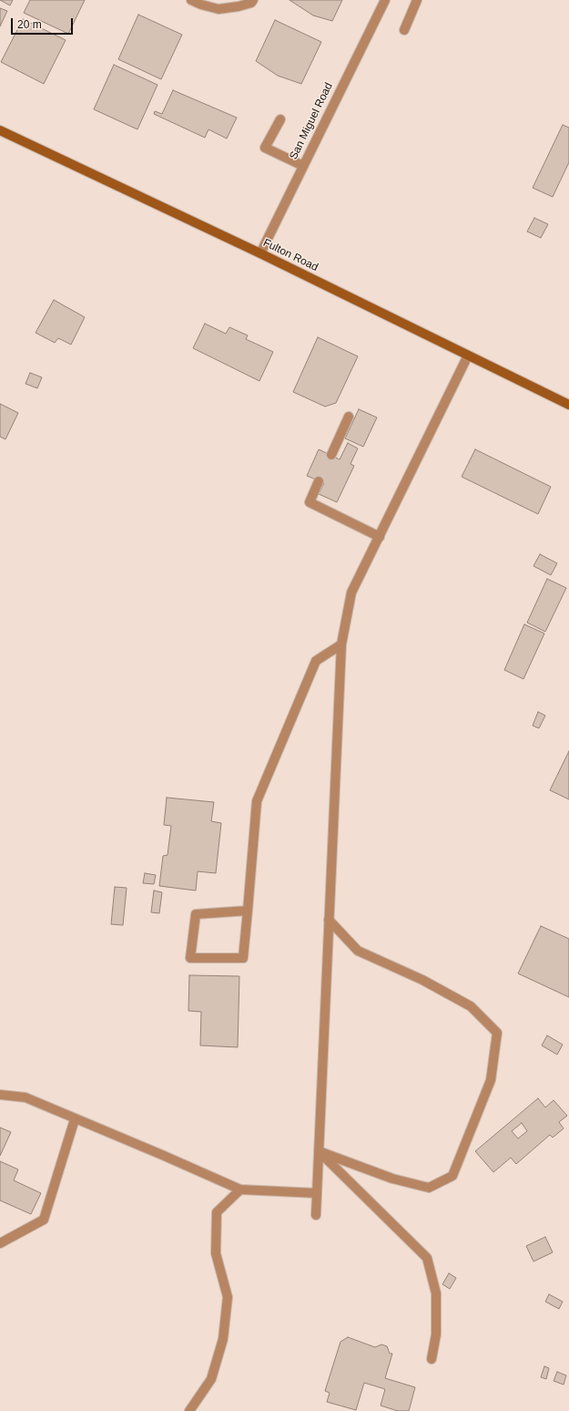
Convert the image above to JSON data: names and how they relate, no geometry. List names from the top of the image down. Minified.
{"streets":{"main road":["Fulton Road"],"street":["San Miguel Road"]},"crossings":[["San Miguel Road","Fulton Road"]],"scale_bar":"20 m"}
